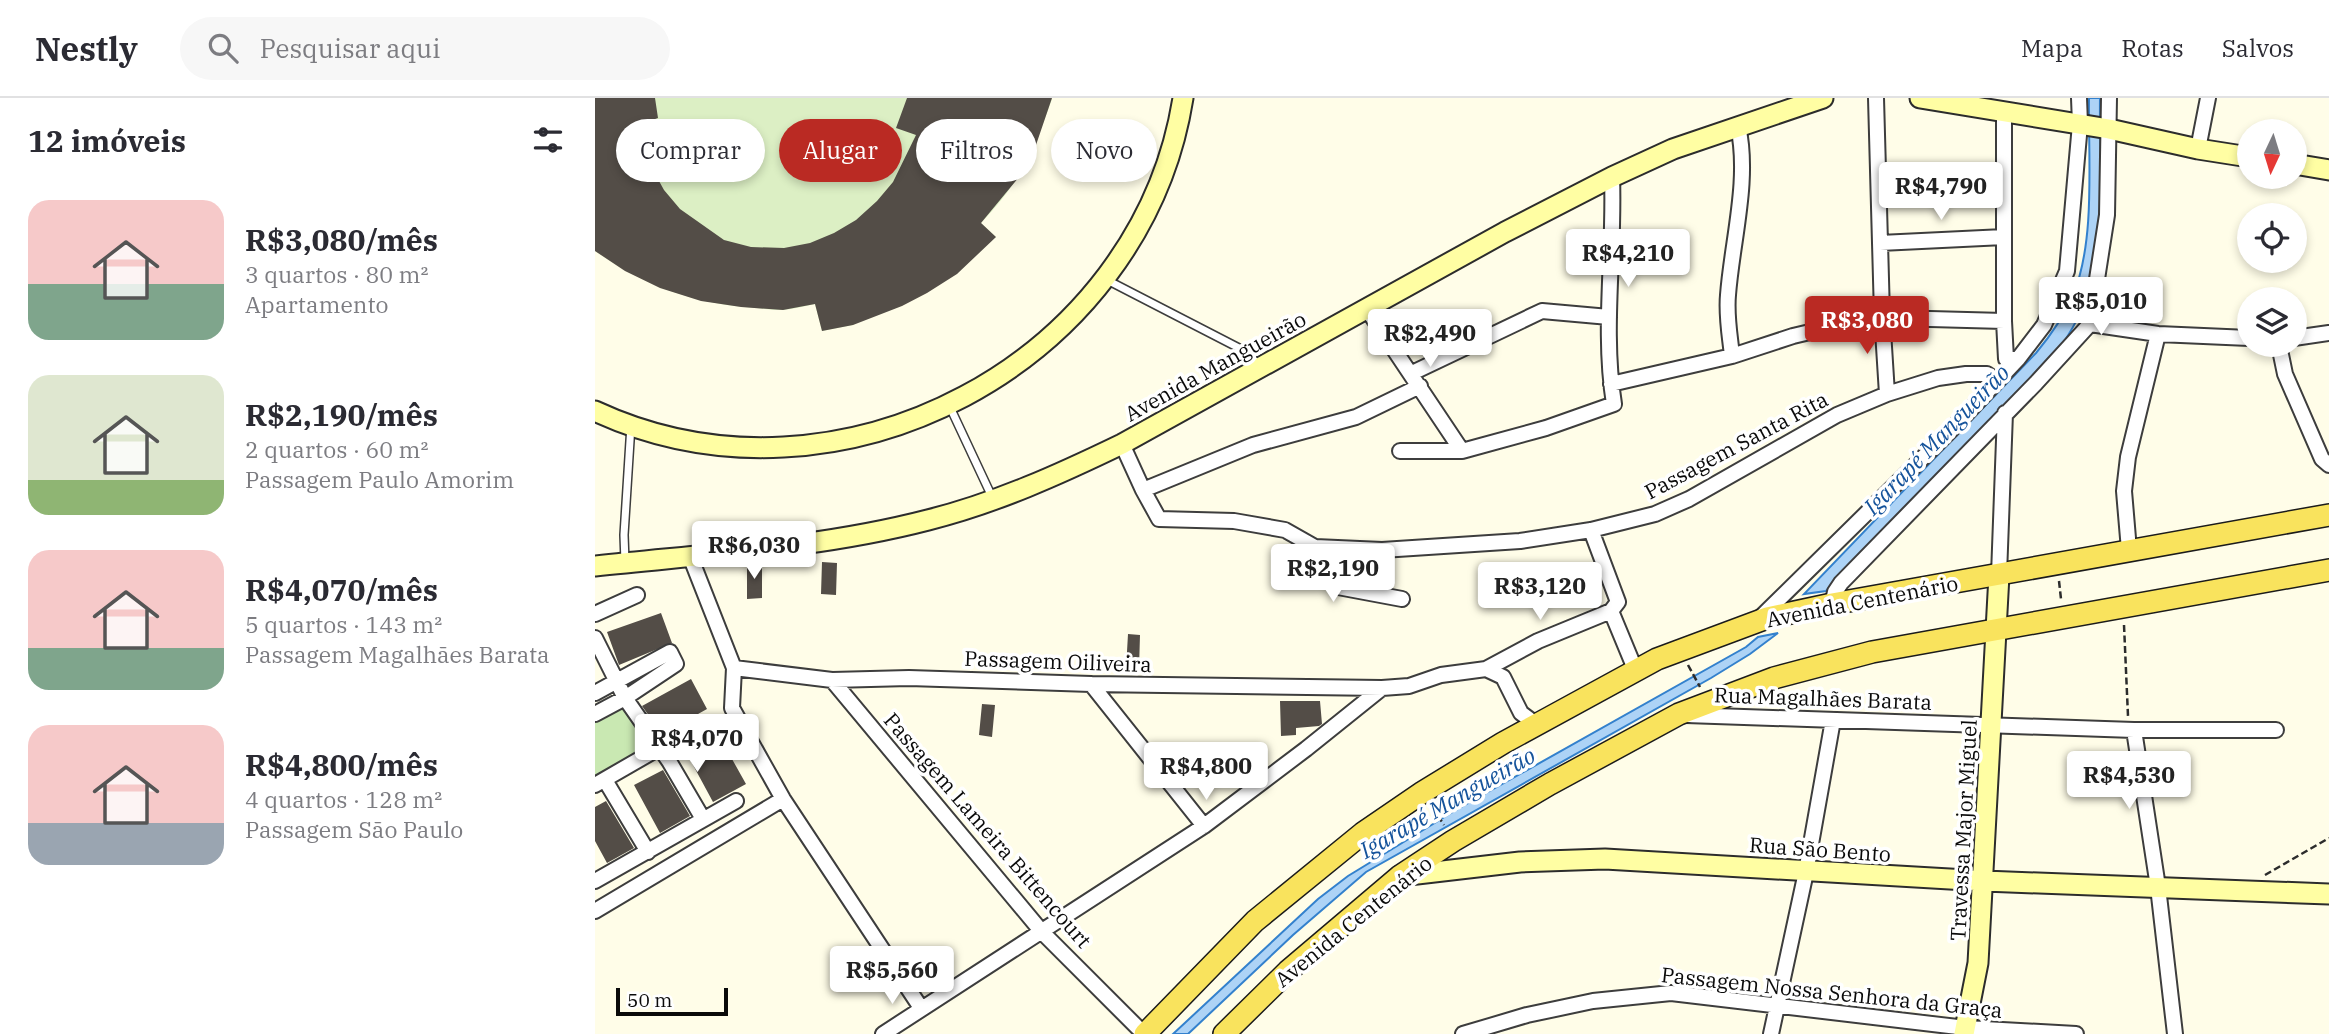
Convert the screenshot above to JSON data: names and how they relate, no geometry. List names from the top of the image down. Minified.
{"streets":{"main road":["Avenida Centenário"],"street":["Avenida Mangueirão","Passagem Santa Rita","Passagem Oiliveira","Rua Magalhães Barata","Passagem Lameira Bittencourt","Travessa Major Miguel","Rua São Bento","Passagem Nossa Senhora da Graça"]},"crossings":[["Avenida Mangueirão","Passagem Santa Rita"],["Avenida Centenário","Rua Magalhães Barata"],["Avenida Centenário","Passagem Lameira Bittencourt"],["Avenida Centenário","Travessa Major Miguel"],["Avenida Centenário","Rua São Bento"],["Passagem Oiliveira","Passagem Lameira Bittencourt"],["Rua Magalhães Barata","Travessa Major Miguel"],["Travessa Major Miguel","Rua São Bento"],["Travessa Major Miguel","Passagem Nossa Senhora da Graça"]],"water":["Igarapé Mangueirão"],"scale_bar":"50 m","north":"bottom","page":{"header":"Nestly","search":"Pesquisar aqui","nav":["Mapa","Rotas","Salvos"],"heading":"12 imóveis","chip":["Comprar","Alugar","Filtros","Novo"],"price":["R$4,790","R$4,210","R$5,010","R$3,080","R$2,490","R$6,030","R$2,190","R$3,120","R$4,070","R$4,800","R$4,530","R$5,560"],"list":[{"name":"R$3,080/mês","note":"3 quartos · 80 m² · Apartamento"},{"name":"R$2,190/mês","note":"2 quartos · 60 m² · Passagem Paulo Amorim"},{"name":"R$4,070/mês","note":"5 quartos · 143 m² · Passagem Magalhães Barata"},{"name":"R$4,800/mês","note":"4 quartos · 128 m² · Passagem São Paulo"}],"scale":"50 m"}}
